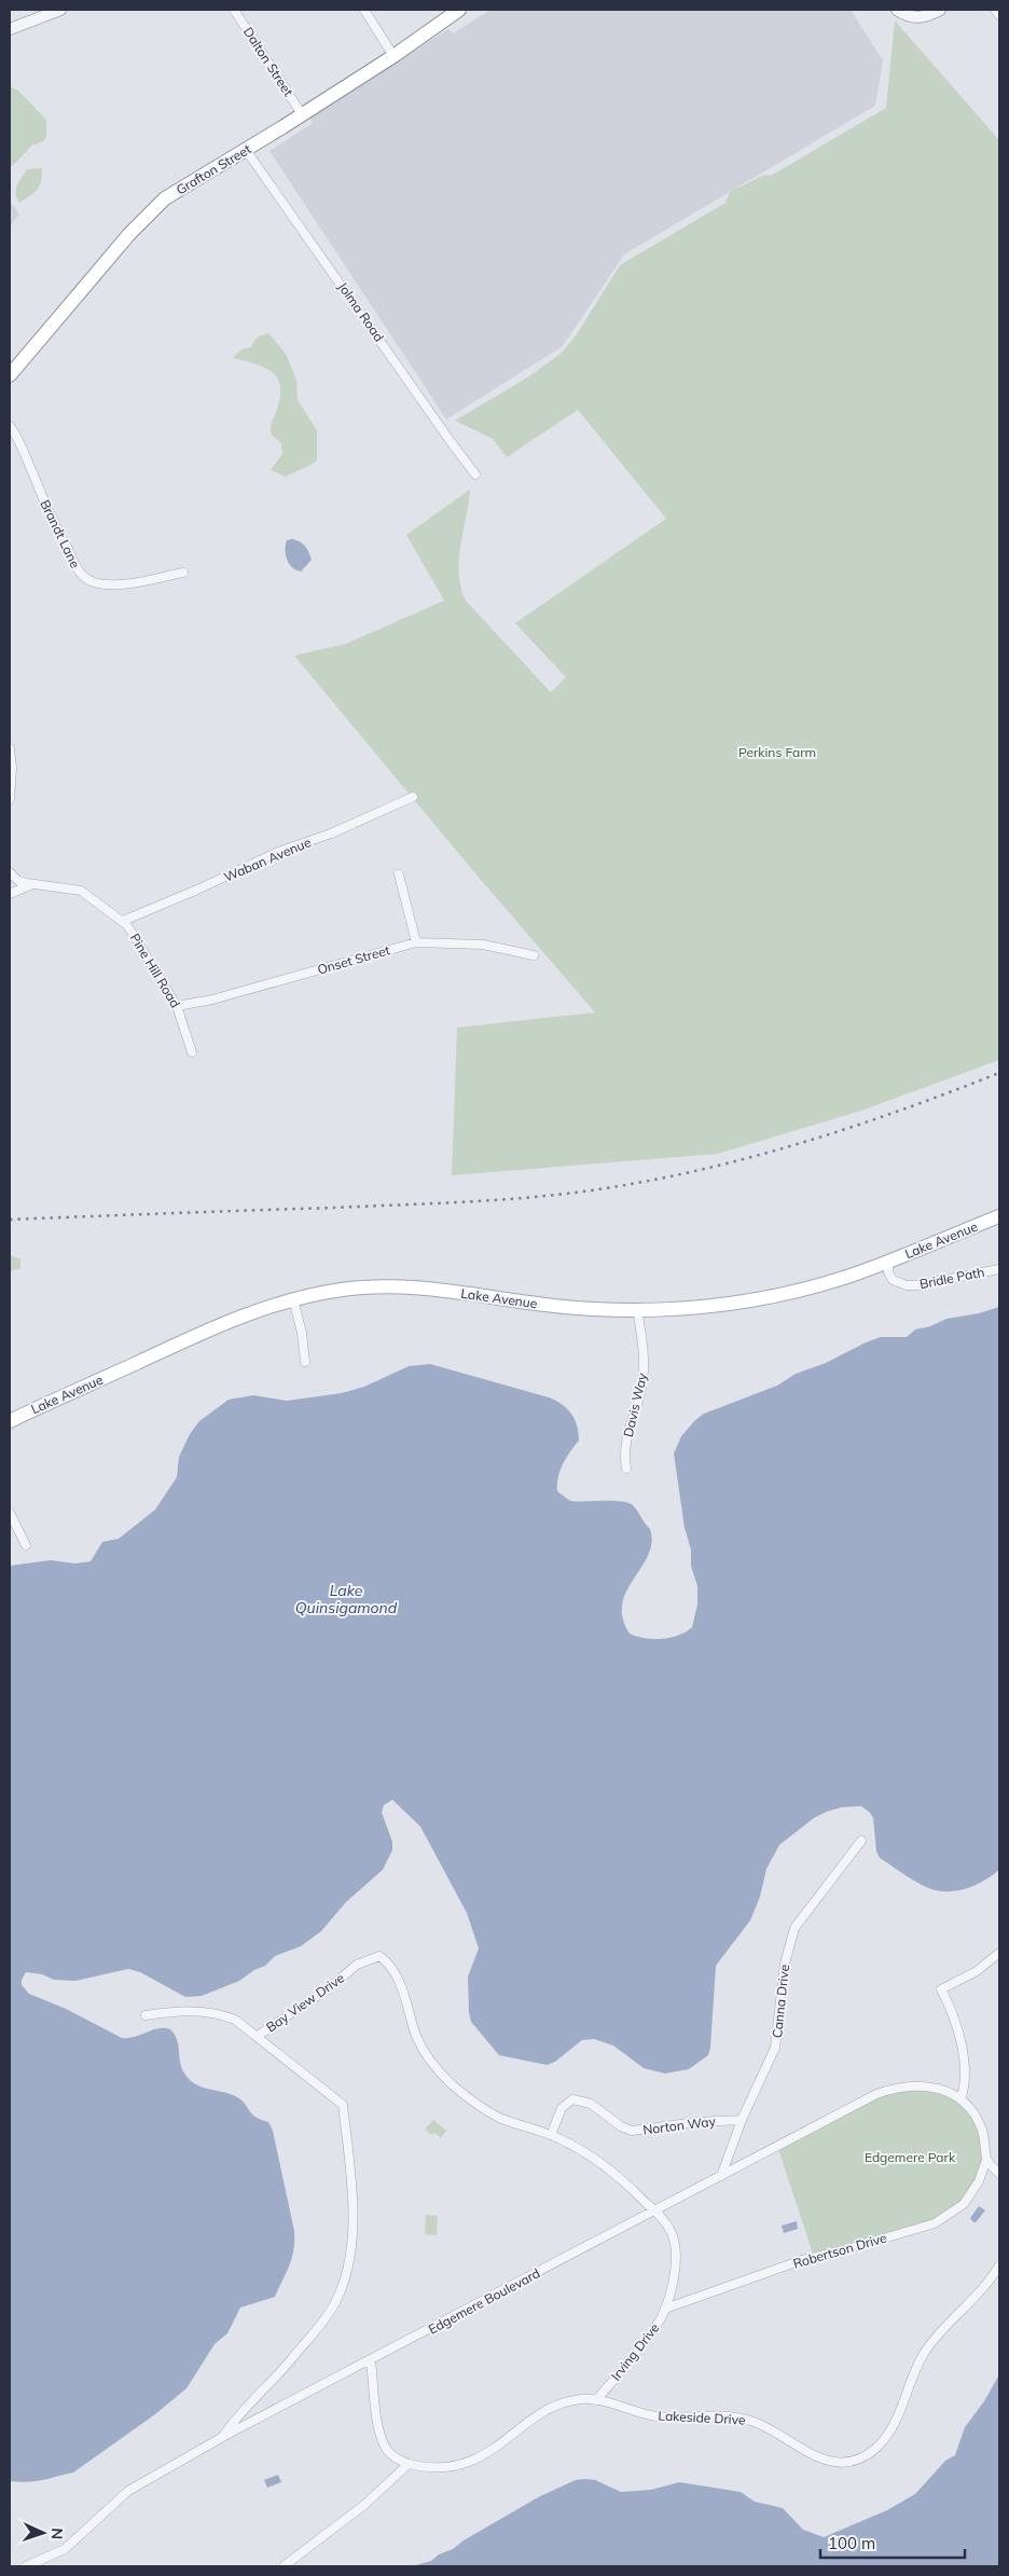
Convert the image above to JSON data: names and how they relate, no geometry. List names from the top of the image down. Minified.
{"streets":{"main road":["Grafton Street","Lake Avenue"],"street":["Dalton Street","Jolma Road","Brandt Lane","Waban Avenue","Onset Street","Pine Hill Road","Bridle Path","Davis Way","Canna Drive","Bay View Drive","Norton Way","Robertson Drive","Edgemere Boulevard","Irving Drive","Lakeside Drive"]},"crossings":[["Dalton Street","Grafton Street"],["Grafton Street","Jolma Road"],["Waban Avenue","Pine Hill Road"],["Onset Street","Pine Hill Road"],["Lake Avenue","Bridle Path"],["Lake Avenue","Davis Way"],["Canna Drive","Norton Way"],["Canna Drive","Edgemere Boulevard"],["Bay View Drive","Norton Way"],["Bay View Drive","Edgemere Boulevard"],["Bay View Drive","Irving Drive"],["Robertson Drive","Irving Drive"],["Edgemere Boulevard","Irving Drive"],["Irving Drive","Lakeside Drive"]],"water":["Lake Quinsigamond"],"parks":["Perkins Farm","Edgemere Park"],"scale_bar":"100 m","north":"right"}
